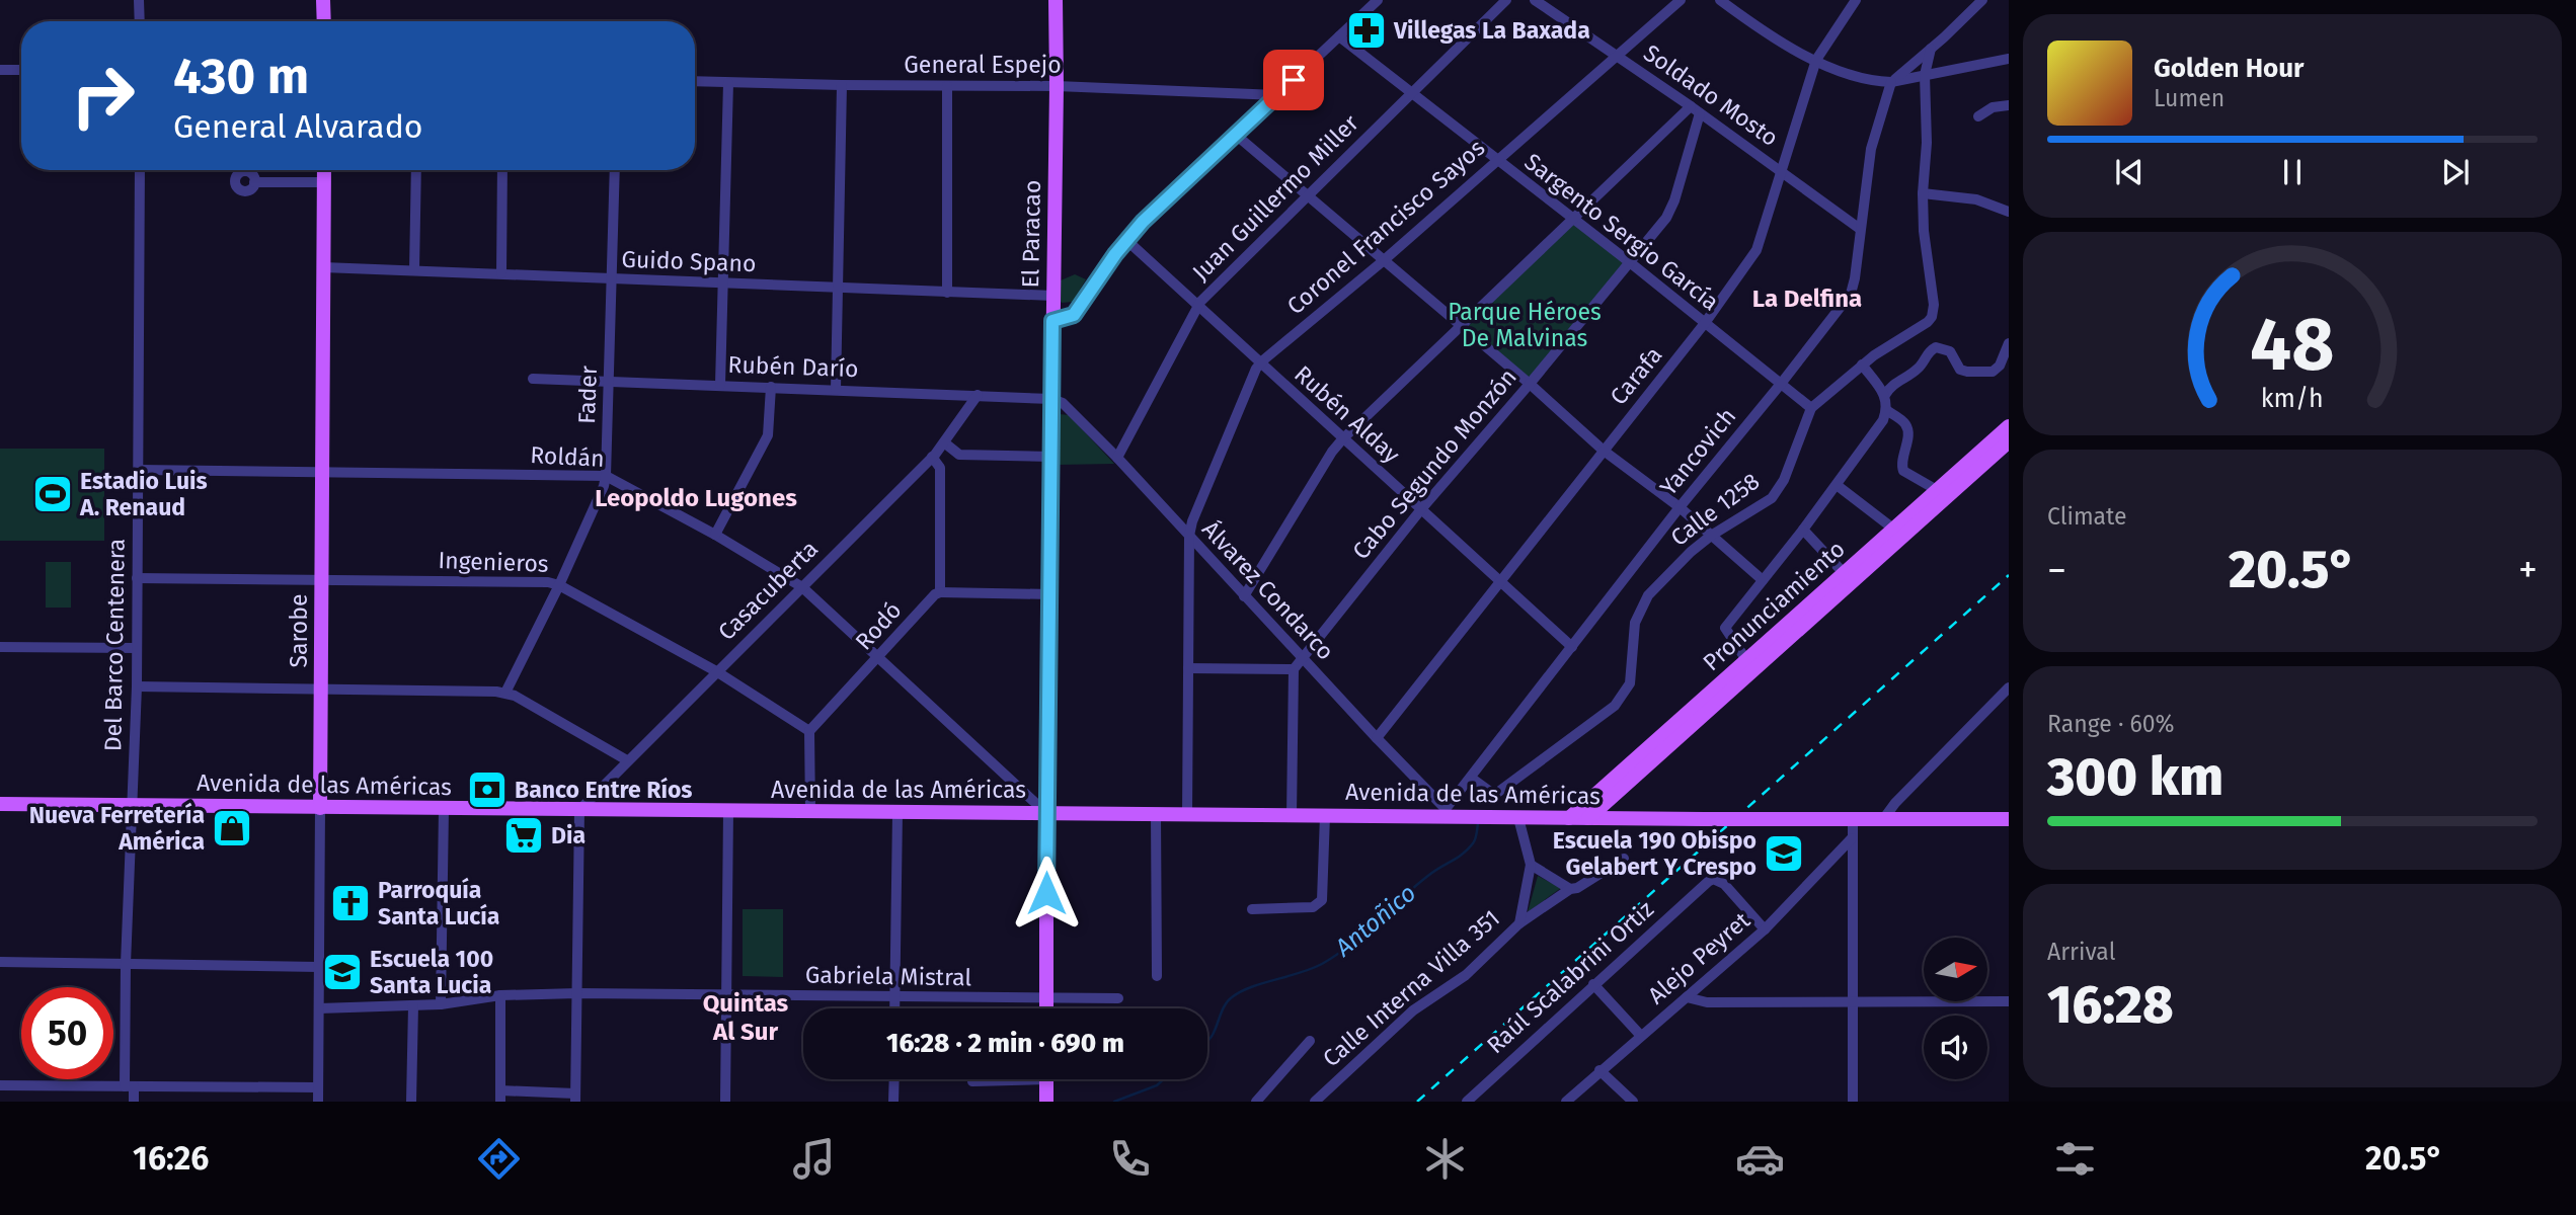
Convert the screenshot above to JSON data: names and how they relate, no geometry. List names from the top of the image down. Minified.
{"streets":{"main road":["El Paracao","Pronunciamiento","Sarobe","Avenida de las Américas"],"street":["General Espejo","Soldado Mosto","Juan Guillermo Miller","Coronel Francisco Sayos","Sargento Sergio García","Guido Spano","Rubén Darío","Carafa","Fader","Rubén Alday","Yancovich","Roldán","Cabo Segundo Monzón","Calle 1258","Ingenieros","Casacuberta","Álvarez Condarco","Rodó","Del Barco Centenera","Alejo Peyret","Gabriela Mistral","Raúl Scalabrini Ortiz","Calle Interna Villa 351"]},"crossings":[["General Espejo","El Paracao"],["Soldado Mosto","Coronel Francisco Sayos"],["Soldado Mosto","Carafa"],["Soldado Mosto","Yancovich"],["Soldado Mosto","Cabo Segundo Monzón"],["Juan Guillermo Miller","Sargento Sergio García"],["Juan Guillermo Miller","Rubén Alday"],["Juan Guillermo Miller","Álvarez Condarco"],["Coronel Francisco Sayos","Sargento Sergio García"],["Coronel Francisco Sayos","Rubén Alday"],["Coronel Francisco Sayos","Álvarez Condarco"],["Coronel Francisco Sayos","Avenida de las Américas"],["Sargento Sergio García","Carafa"],["Sargento Sergio García","Yancovich"],["Sargento Sergio García","Cabo Segundo Monzón"],["Sargento Sergio García","Calle 1258"],["El Paracao","Guido Spano"],["El Paracao","Rubén Darío"],["El Paracao","Roldán"],["El Paracao","Álvarez Condarco"],["El Paracao","Avenida de las Américas"],["El Paracao","Gabriela Mistral"],["Guido Spano","Fader"],["Guido Spano","Sarobe"],["Rubén Darío","Fader"],["Rubén Darío","Casacuberta"],["Rubén Darío","Álvarez Condarco"],["Carafa","Rubén Alday"],["Carafa","Álvarez Condarco"],["Fader","Roldán"],["Fader","Ingenieros"],["Rubén Alday","Yancovich"],["Rubén Alday","Cabo Segundo Monzón"],["Yancovich","Calle 1258"],["Yancovich","Álvarez Condarco"],["Yancovich","Avenida de las Américas"],["Roldán","Casacuberta"],["Roldán","Rodó"],["Roldán","Sarobe"],["Roldán","Del Barco Centenera"],["Roldán","Avenida de las Américas"],["Cabo Segundo Monzón","Álvarez Condarco"],["Ingenieros","Casacuberta"],["Ingenieros","Rodó"],["Ingenieros","Sarobe"],["Ingenieros","Del Barco Centenera"],["Casacuberta","Avenida de las Américas"],["Álvarez Condarco","Avenida de las Américas"],["Pronunciamiento","Avenida de las Américas"],["Sarobe","Avenida de las Américas"],["Sarobe","Gabriela Mistral"],["Del Barco Centenera","Avenida de las Américas"],["Avenida de las Américas","Calle Interna Villa 351"],["Alejo Peyret","Raúl Scalabrini Ortiz"]],"districts":["La Delfina","Leopoldo Lugones","Quintas Al Sur"],"water":["Antoñico"],"parks":["Parque Héroes De Malvinas"],"places":{"pharmacy":["Villegas La Baxada"],"sports":["Estadio Luis A. Renaud"],"bank":["Banco Entre Ríos"],"shop":["Nueva Ferretería América"],"supermarket":["Dia"],"school or university":["Escuela 190 Obispo Gelabert Y Crespo","Escuela 100 Santa Lucia"],"church":["Parroquía Santa Lucía"]},"north":"right","page":{"turn":["430 m","General Alvarado"],"song":["Golden Hour","Lumen"],"tile":["Climate",["Range · 60%","300 km"],["Arrival","16:28"]],"heat":["−","20.5°","+"],"limit":"50","trip":"16:28 · 2 min · 690 m","tabs":["16:26","20.5°"],"gauge":["48","km/h"]}}
